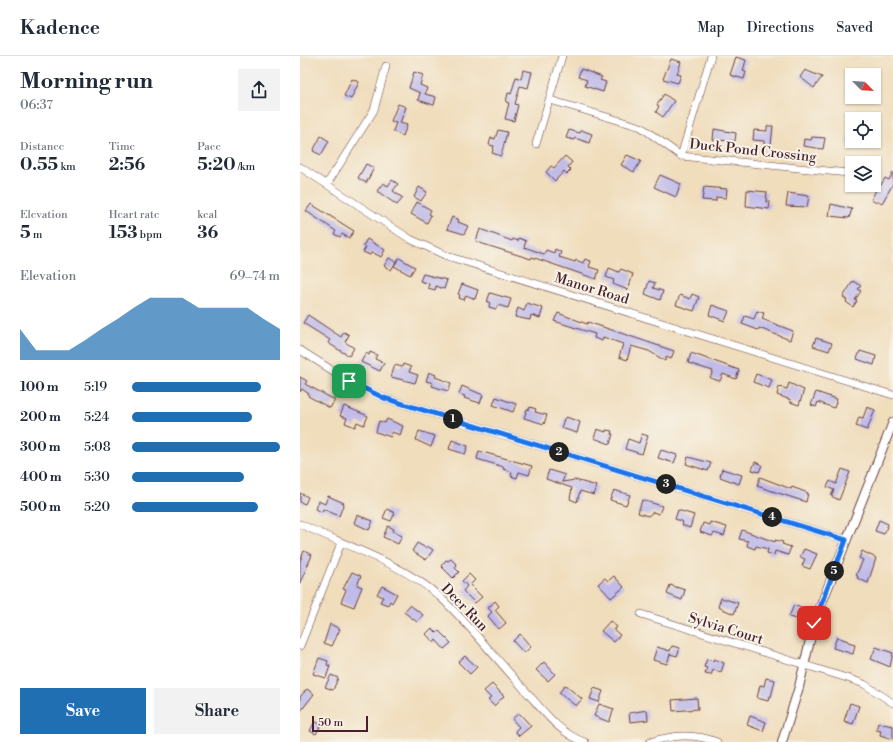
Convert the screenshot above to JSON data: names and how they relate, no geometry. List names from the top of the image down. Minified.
{"streets":{"street":["Duck Pond Crossing","Manor Road","Deer Run","Sylvia Court"]},"scale_bar":"50 m","north":"bottom right","page":{"header":"Kadence","nav":["Map","Directions","Saved"],"heading":["Morning run","06:37"],"stats":[["Distance","0.55 km"],["Time","2:56"],["Pace","5:20 /km"],["Elevation","5 m"],["Heart rate","153 bpm"],["kcal","36"]],"chart":["Elevation","69–74 m"],"list":[{"name":"100 m","note":"5:19"},{"name":"200 m","note":"5:24"},{"name":"300 m","note":"5:08"},{"name":"400 m","note":"5:30"},{"name":"500 m","note":"5:20"}],"pins":["1","2","3","4","5"],"buttons":["Save","Share"],"scale":"50 m"}}
